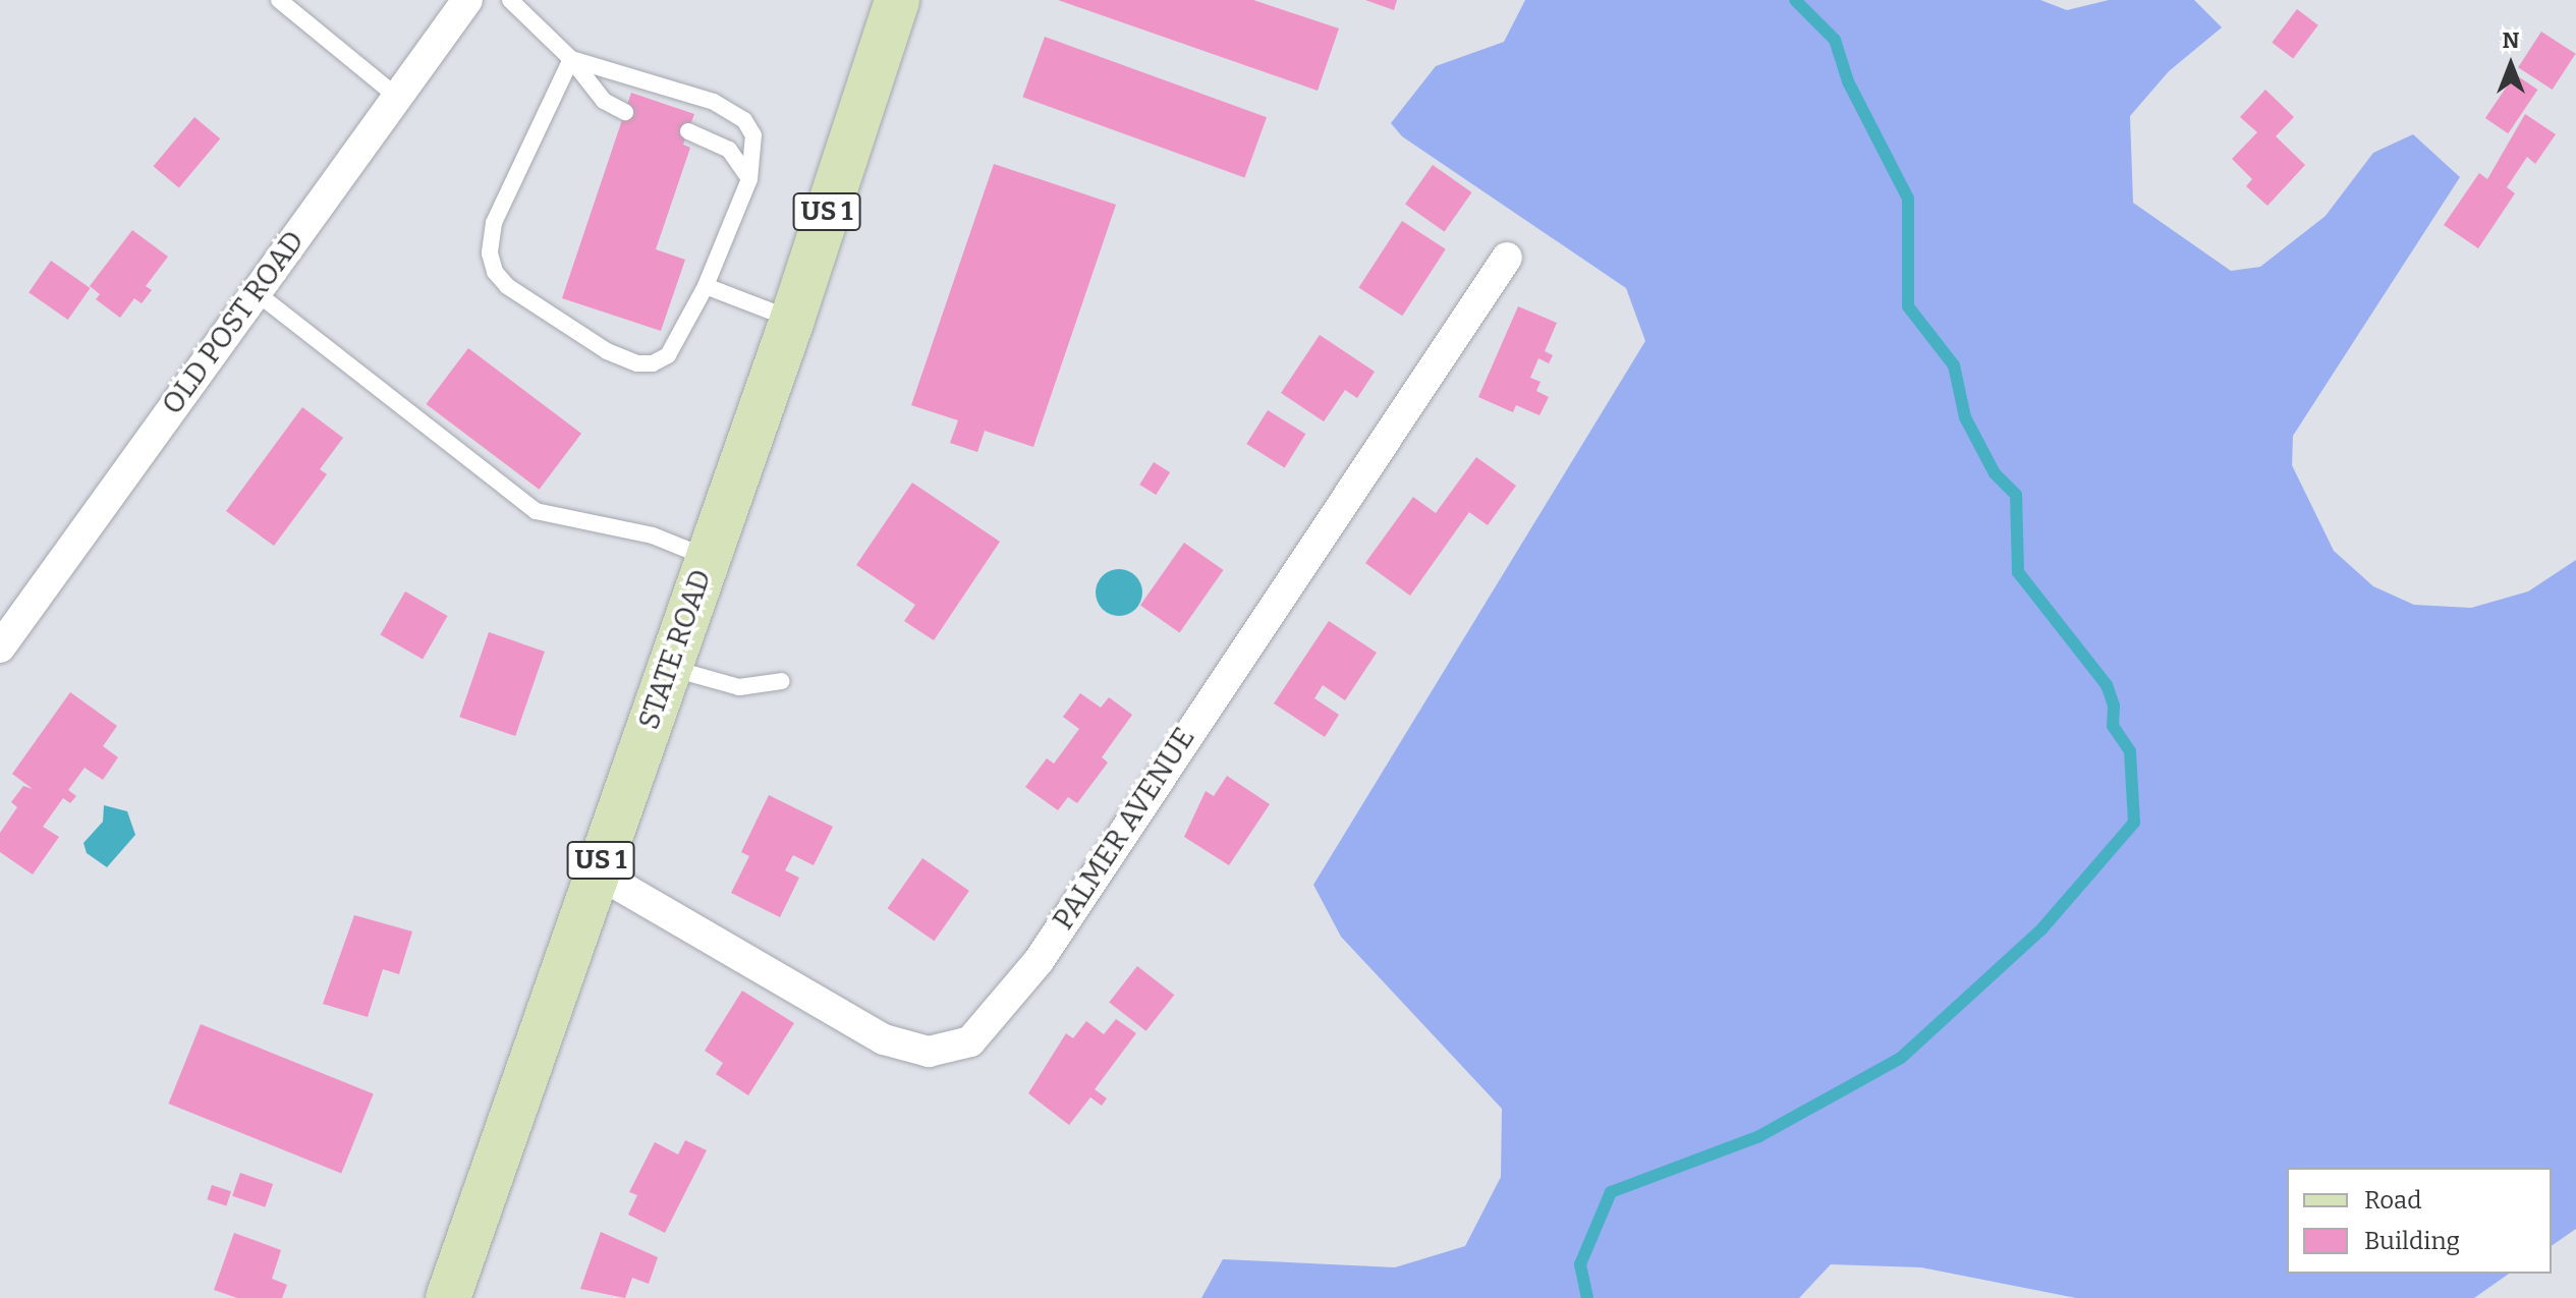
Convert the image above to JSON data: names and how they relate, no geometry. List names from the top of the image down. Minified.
{"streets":{"main road":["US 1","STATE ROAD"],"street":["OLD POST ROAD","PALMER AVENUE"]},"crossings":[["STATE ROAD","PALMER AVENUE"]],"legend":["Road","Building"],"north":"top"}
